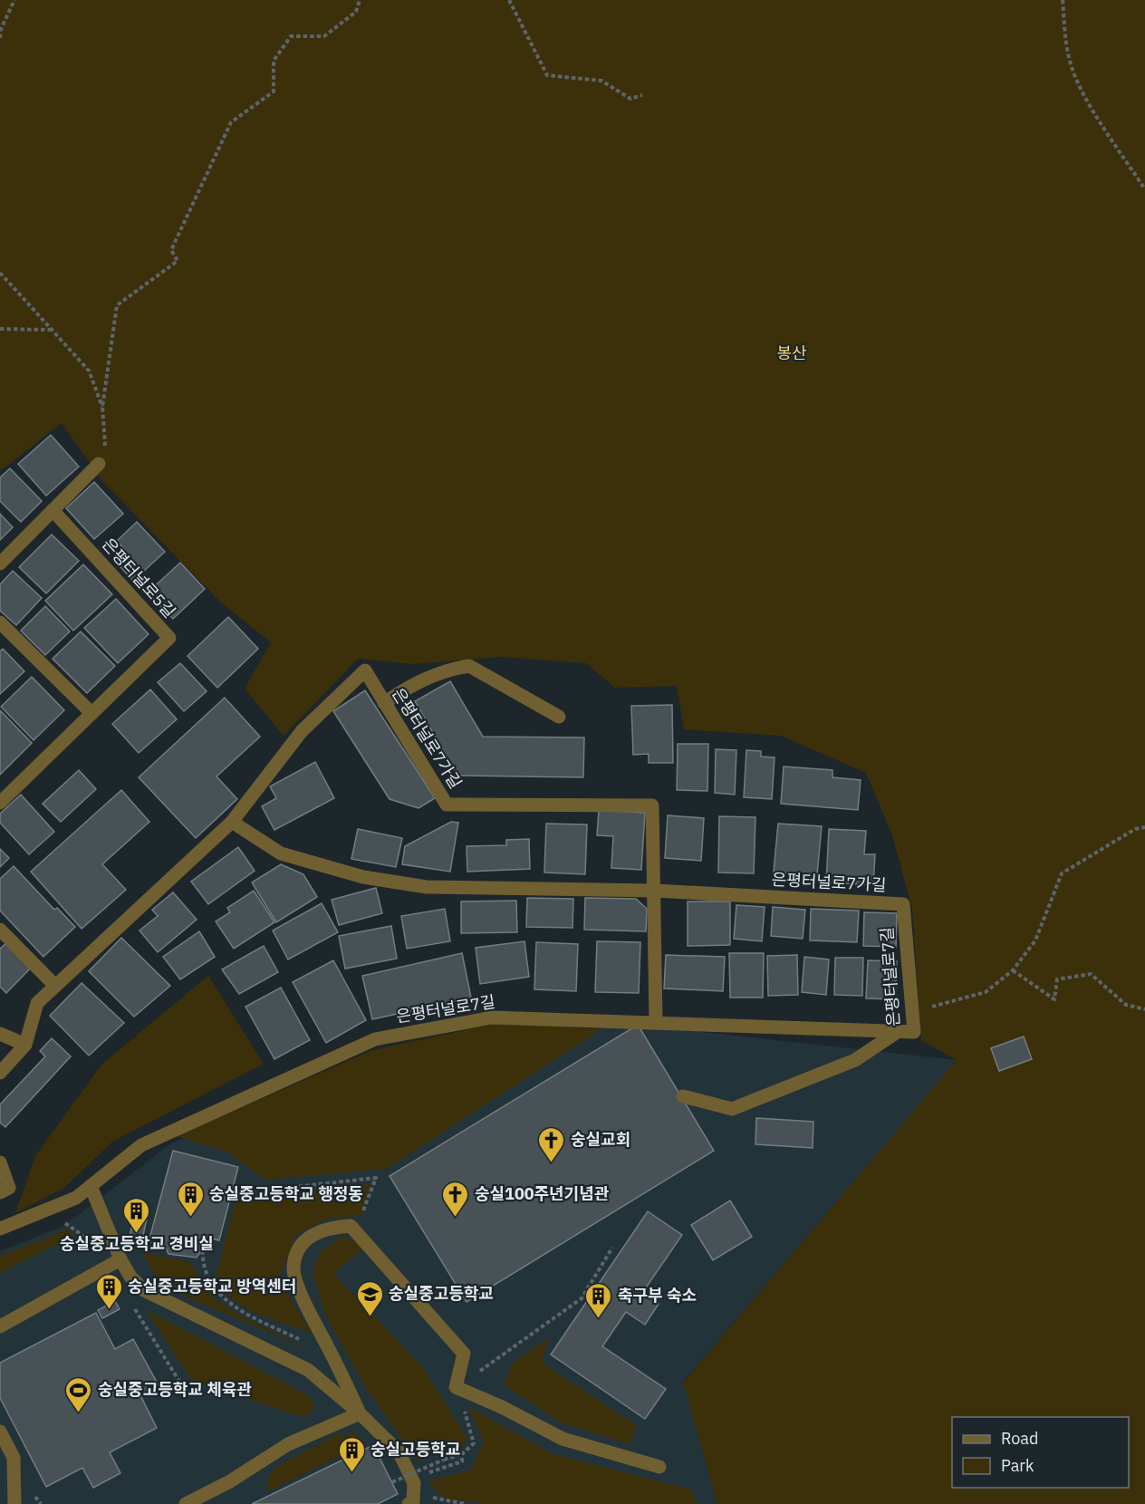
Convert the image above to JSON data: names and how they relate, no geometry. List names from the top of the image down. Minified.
{"streets":{"street":["은평터널로5길","은평터널로7가길","은평터널로7길"]},"crossings":[["은평터널로7가길","은평터널로7길"]],"parks":["봉산"],"places":{"church":["숭실교회","숭실100주년기념관"],"building":["숭실중고등학교 행정동","숭실중고등학교 경비실","숭실중고등학교 방역센터","축구부 숙소","숭실고등학교"],"school or university":["숭실중고등학교"],"sports":["숭실중고등학교 체육관"]},"legend":["Road","Park"]}
